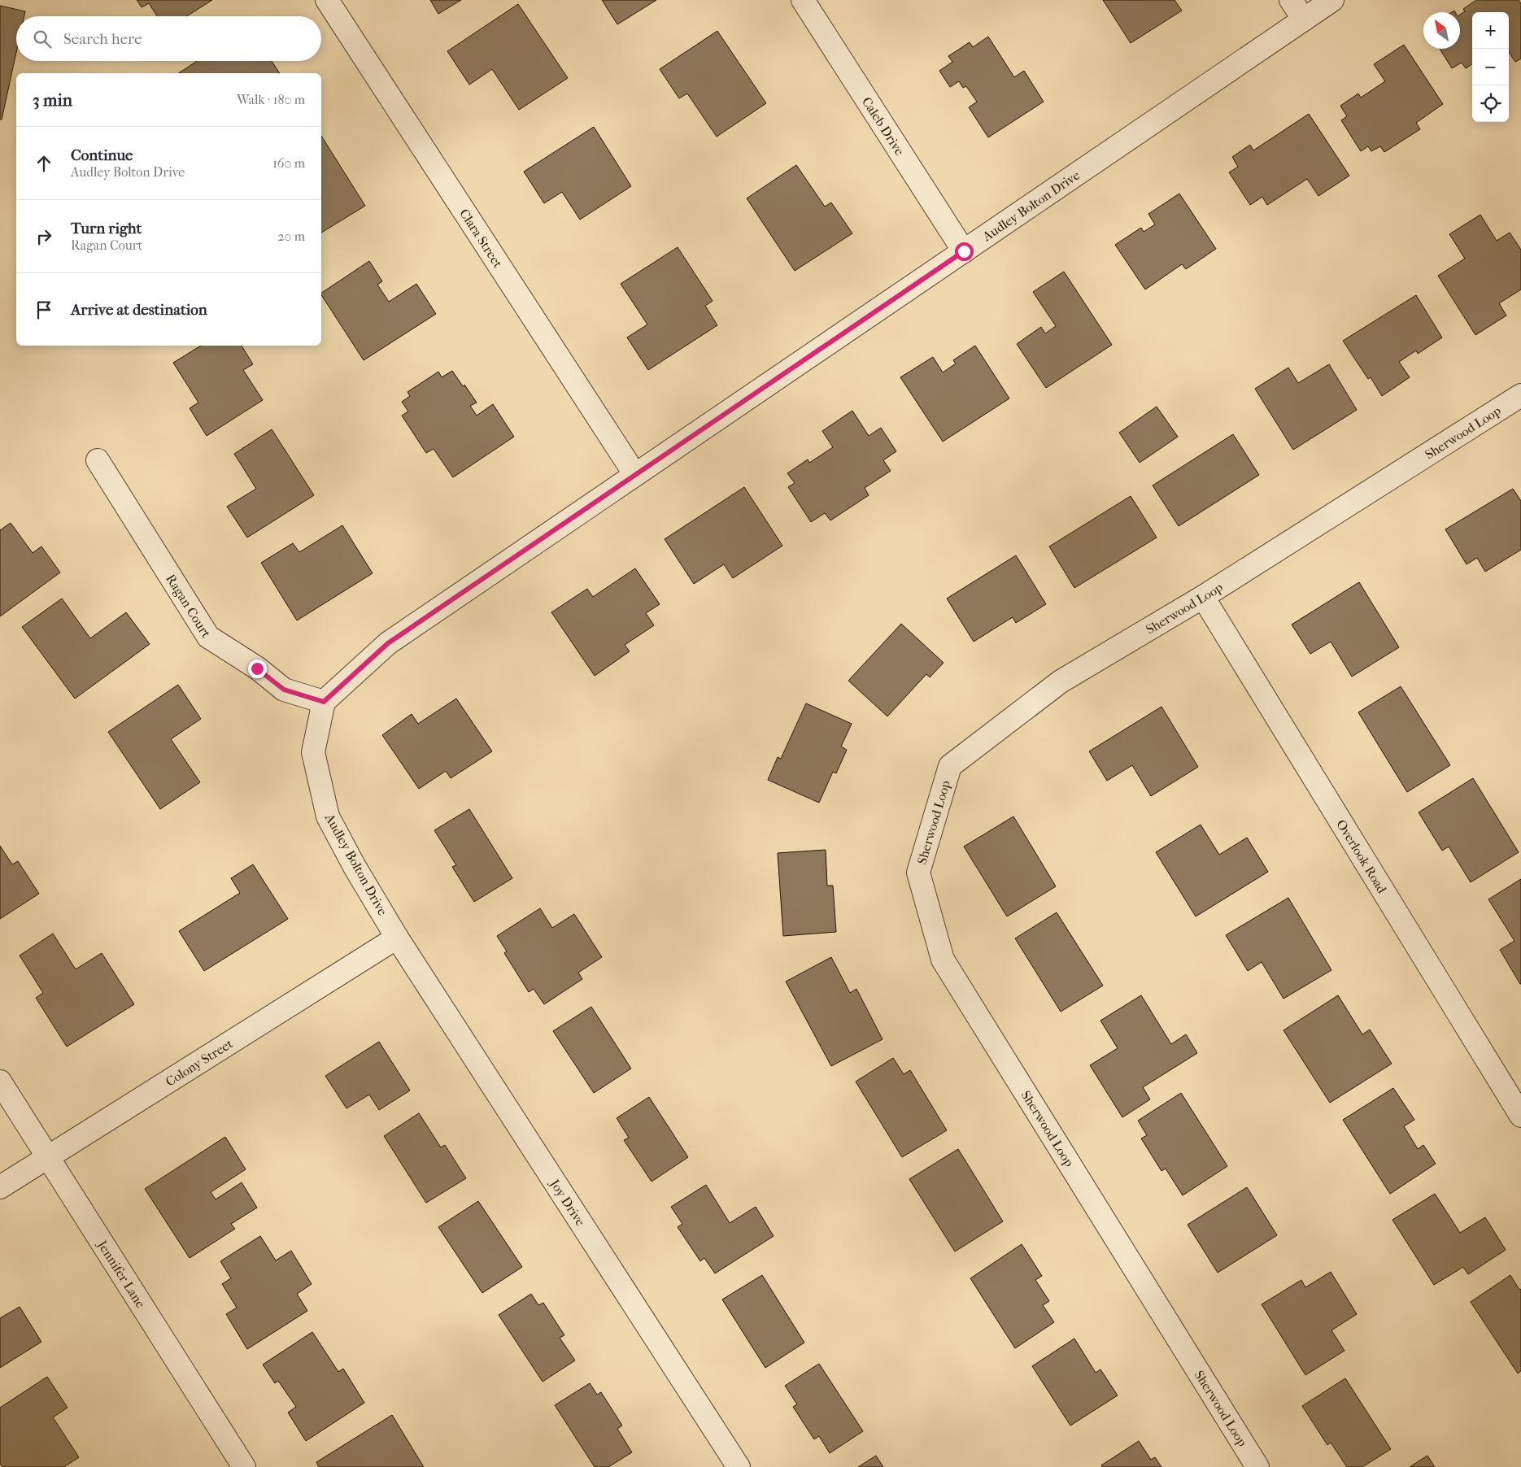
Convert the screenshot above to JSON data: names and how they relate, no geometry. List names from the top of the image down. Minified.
{"streets":{"street":["Caleb Drive","Audley Bolton Drive","Clara Street","Sherwood Loop","Ragan Court","Overlook Road","Colony Street","Joy Drive","Jennifer Lane"]},"crossings":[["Caleb Drive","Audley Bolton Drive"],["Audley Bolton Drive","Clara Street"],["Audley Bolton Drive","Ragan Court"],["Audley Bolton Drive","Colony Street"],["Audley Bolton Drive","Joy Drive"],["Sherwood Loop","Overlook Road"],["Colony Street","Joy Drive"],["Colony Street","Jennifer Lane"]],"north":"top left","page":{"map_buttons":["+","−"],"search":"Search here","heading":["3 min","Walk · 180 m"],"list":[["Continue","Audley Bolton Drive","160 m"],["Turn right","Ragan Court","20 m"],"Arrive at destination"]}}
